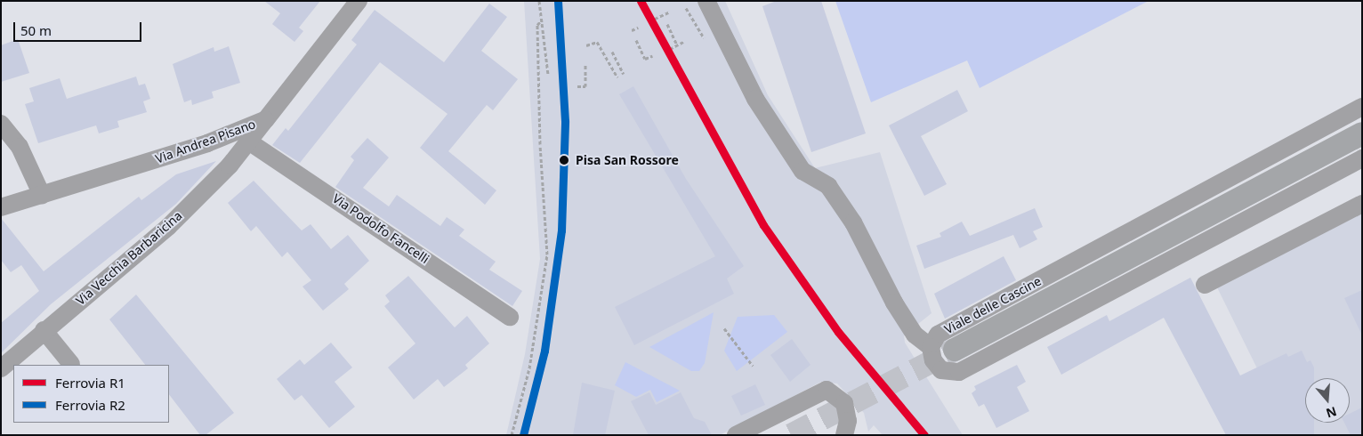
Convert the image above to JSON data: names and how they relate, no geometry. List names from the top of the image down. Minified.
{"streets":{"main road":["Viale delle Cascine"],"street":["Via Andrea Pisano","Via Podolfo Fancelli","Via Vecchia Barbaricina"]},"crossings":[["Via Andrea Pisano","Via Vecchia Barbaricina"],["Via Podolfo Fancelli","Via Vecchia Barbaricina"]],"places":["Pisa San Rossore"],"lines":["rail line R1","rail line R2"],"legend":["Ferrovia R1","Ferrovia R2"],"scale_bar":"50 m","north":"bottom"}
